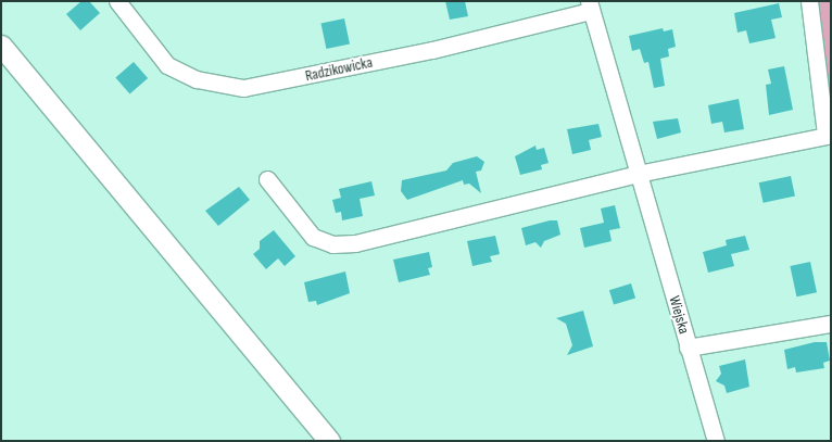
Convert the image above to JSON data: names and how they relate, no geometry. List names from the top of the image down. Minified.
{"streets":{"street":["Radzikowicka","Wiejska"]},"crossings":[["Radzikowicka","Wiejska"]]}
